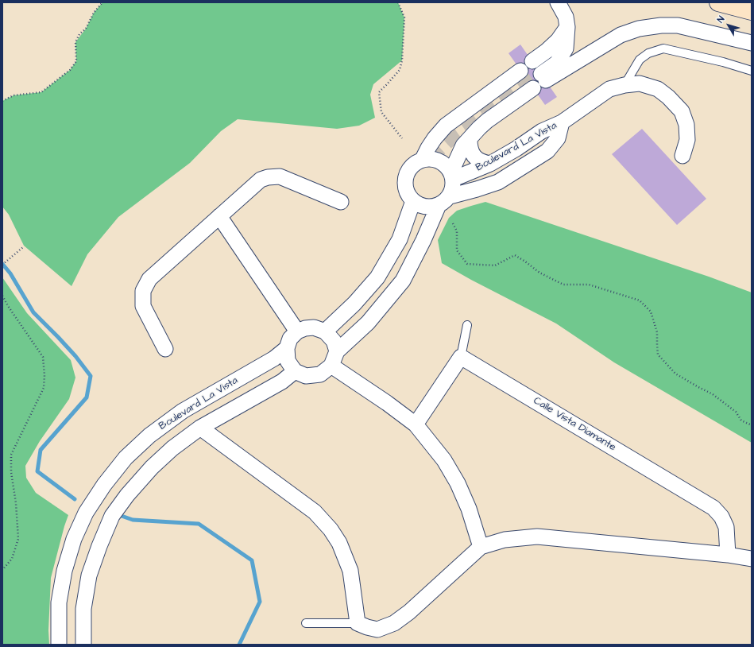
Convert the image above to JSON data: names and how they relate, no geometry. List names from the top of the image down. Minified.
{"streets":{"street":["Boulevard La Vista","Calle Vista Diamante"]},"north":"top left"}
